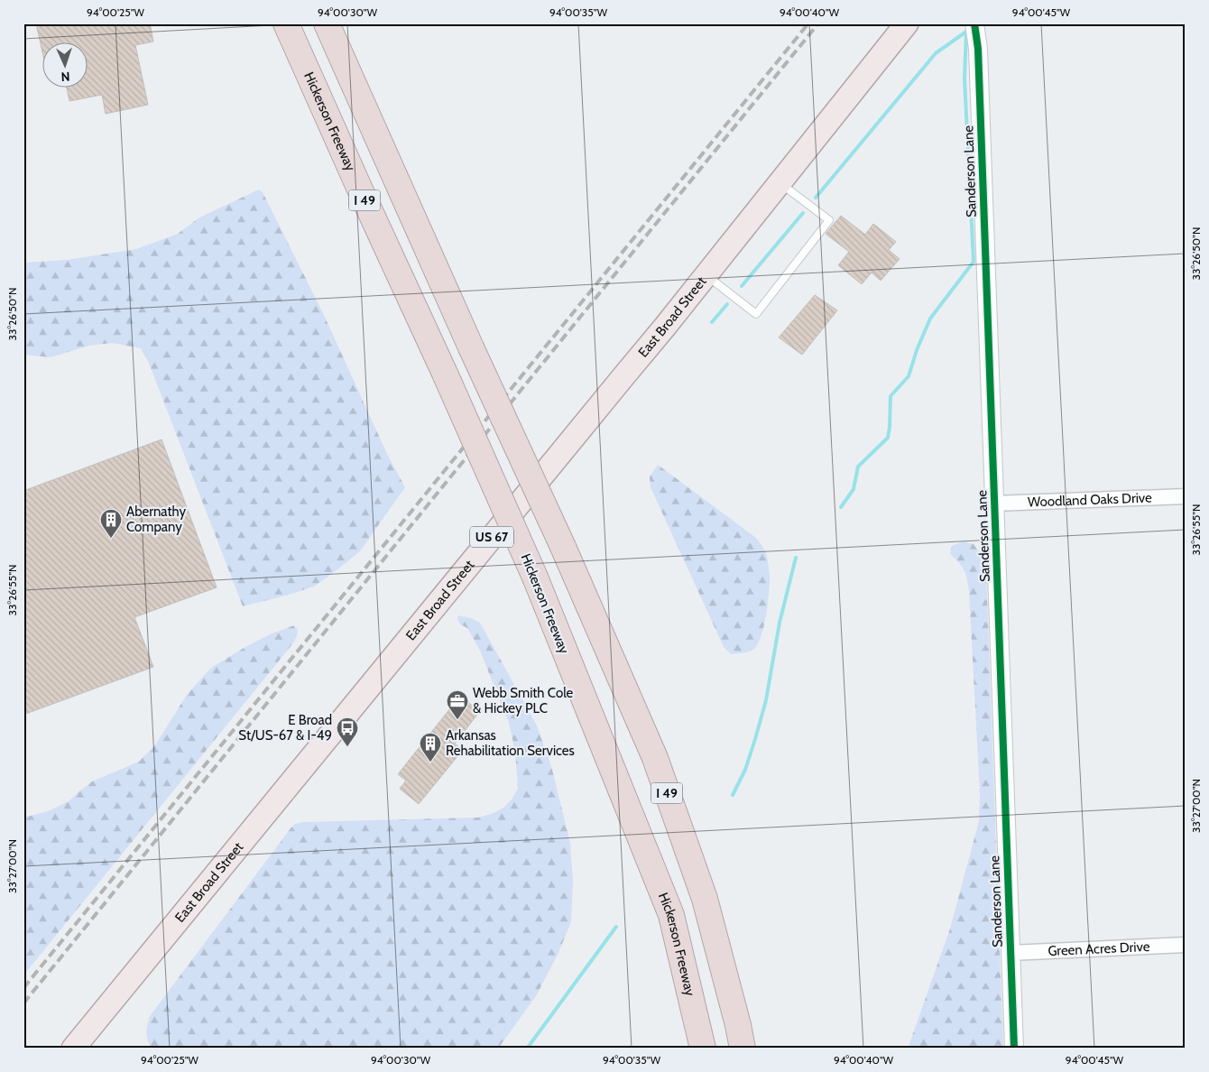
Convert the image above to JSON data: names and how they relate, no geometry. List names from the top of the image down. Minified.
{"streets":{"highway":["Hickerson Freeway","I 49"],"main road":["East Broad Street","US 67"],"street":["Sanderson Lane","Woodland Oaks Drive","Green Acres Drive"]},"crossings":[["Sanderson Lane","Woodland Oaks Drive"],["Sanderson Lane","Green Acres Drive"]],"places":{"building":["Abernathy Company","Arkansas Rehabilitation Services"],"office":["Webb Smith Cole & Hickey PLC"],"bus stop":["E Broad St/US-67 & I-49"]},"north":"bottom","coordinates":["94°00'25\"W","94°00'30\"W","94°00'35\"W","94°00'40\"W","94°00'45\"W","33°26'50\"N","33°26'55\"N","33°27'00\"N"]}
